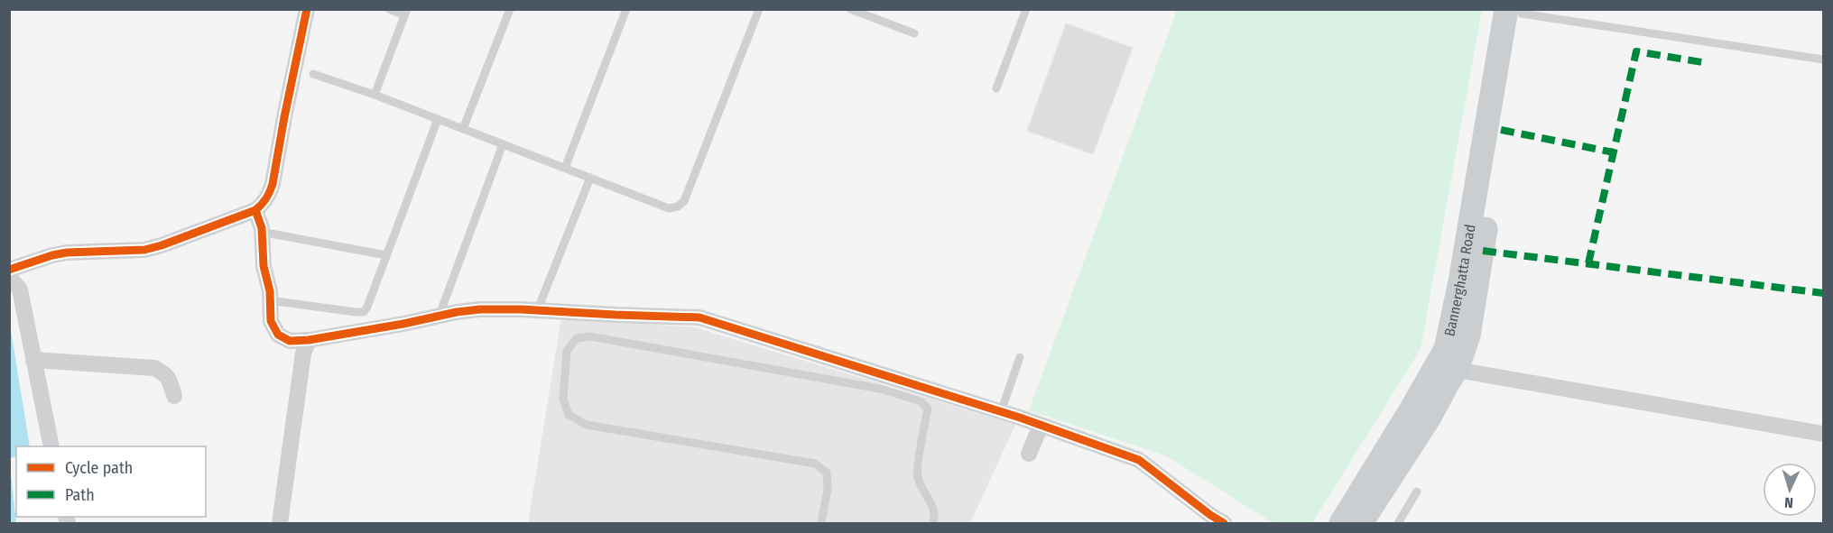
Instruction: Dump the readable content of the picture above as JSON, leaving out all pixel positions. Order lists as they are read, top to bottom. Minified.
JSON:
{"streets":{"main road":["Bannerghatta Road"]},"legend":["Cycle path","Path"],"north":"bottom"}
